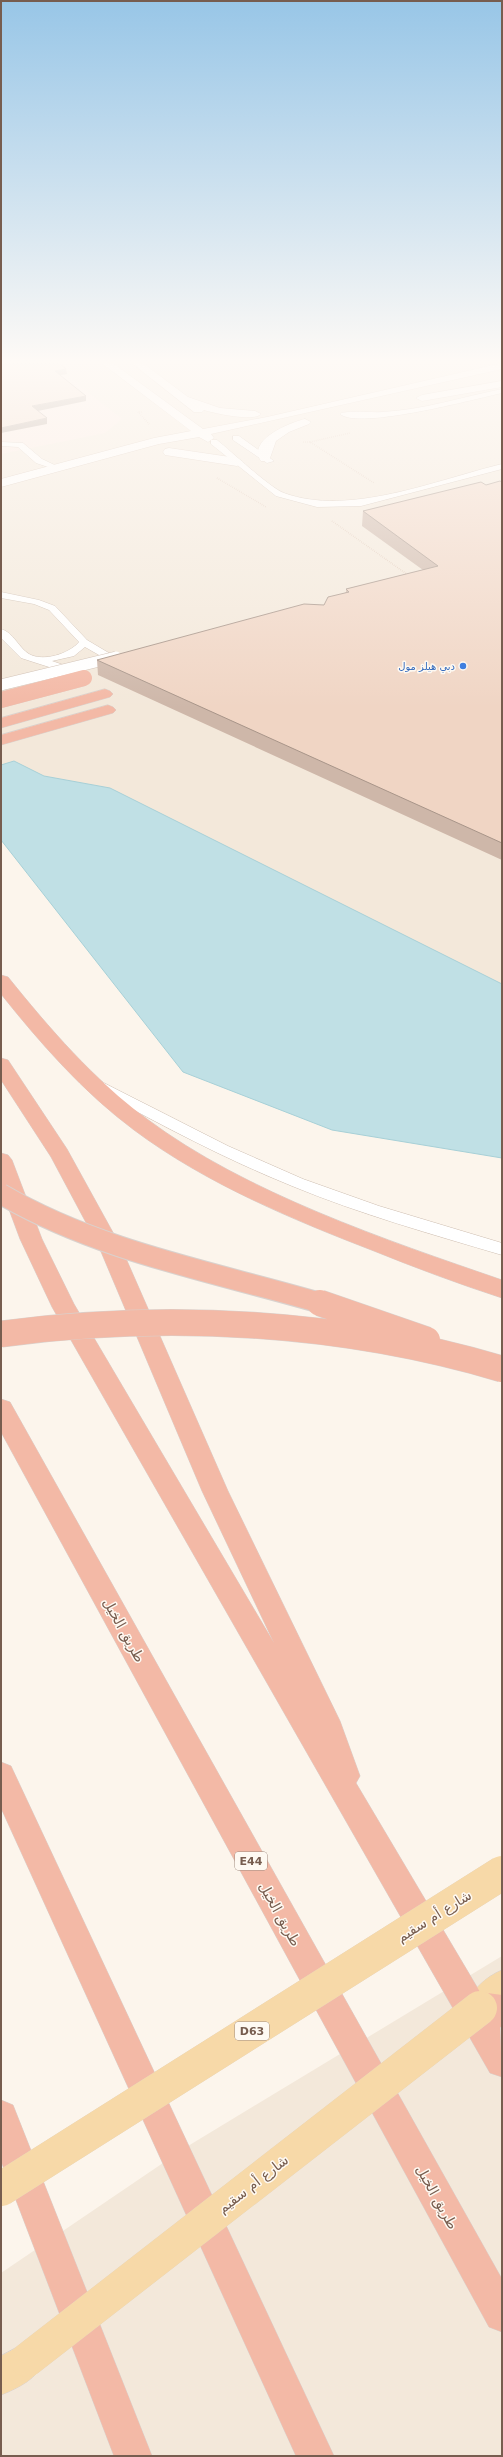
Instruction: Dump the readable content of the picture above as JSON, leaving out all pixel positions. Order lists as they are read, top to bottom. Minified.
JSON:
{"streets":{"highway":["طريق الخيل","E44"],"main road":["شارع أم سقيم","D63"]},"places":["دبي هيلز مول"]}
